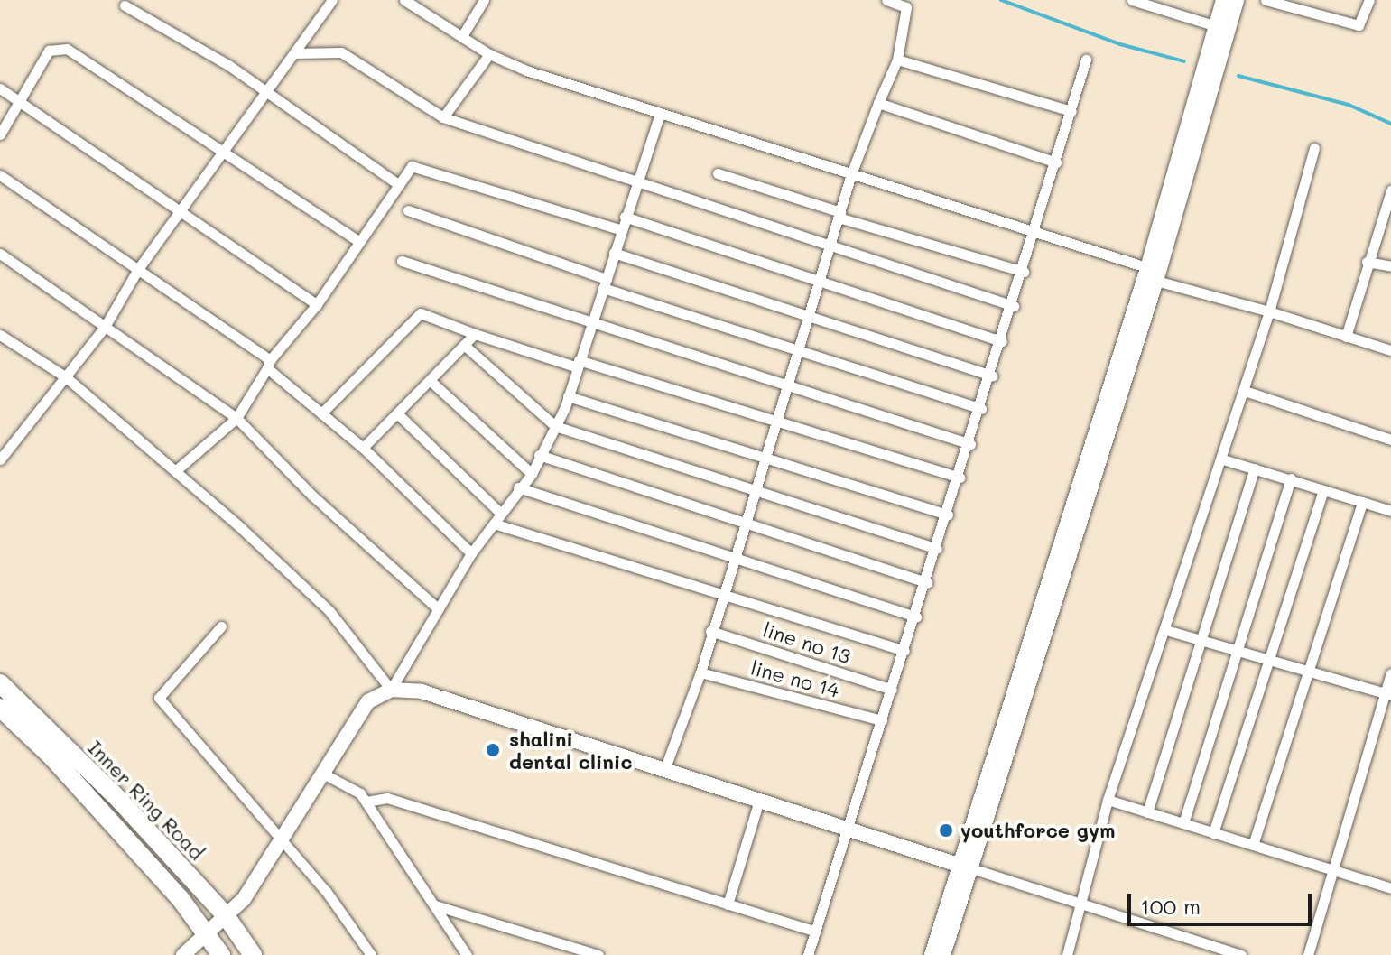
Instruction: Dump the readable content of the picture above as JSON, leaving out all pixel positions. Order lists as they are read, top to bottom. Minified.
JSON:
{"streets":{"highway":["Inner Ring Road"],"street":["line no 13","line no 14"]},"places":["shalini dental clinic","youthforce gym"],"scale_bar":"100 m"}
